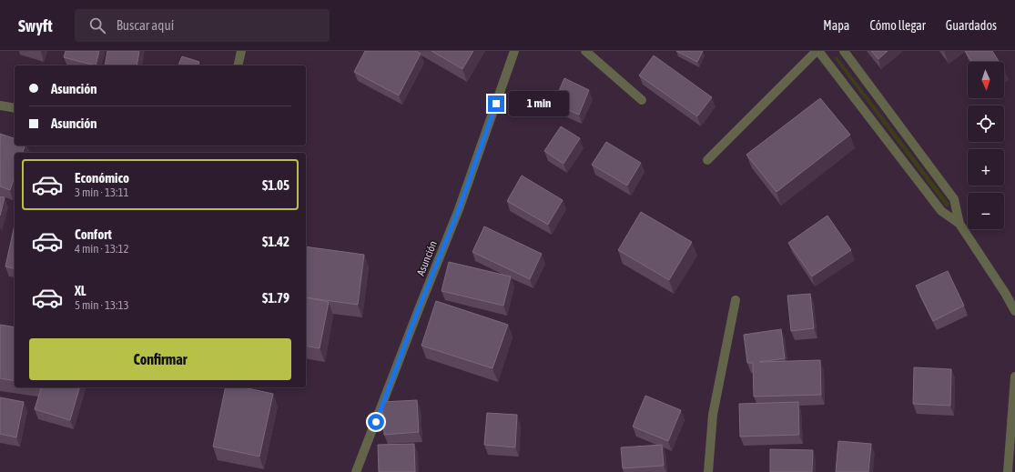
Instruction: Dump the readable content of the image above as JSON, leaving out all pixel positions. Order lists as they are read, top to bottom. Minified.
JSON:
{"streets":{"street":["Asunción"]},"north":"bottom","page":{"header":"Swyft","search":"Buscar aquí","nav":["Mapa","Cómo llegar","Guardados"],"map_buttons":["+","−"],"banner":["Asunción","Asunción"],"bubble":"1 min","list":[{"name":"Económico","note":"3 min · 13:11","value":"$1.05"},{"name":"Confort","note":"4 min · 13:12","value":"$1.42"},{"name":"XL","note":"5 min · 13:13","value":"$1.79"}],"buttons":"Confirmar"}}
